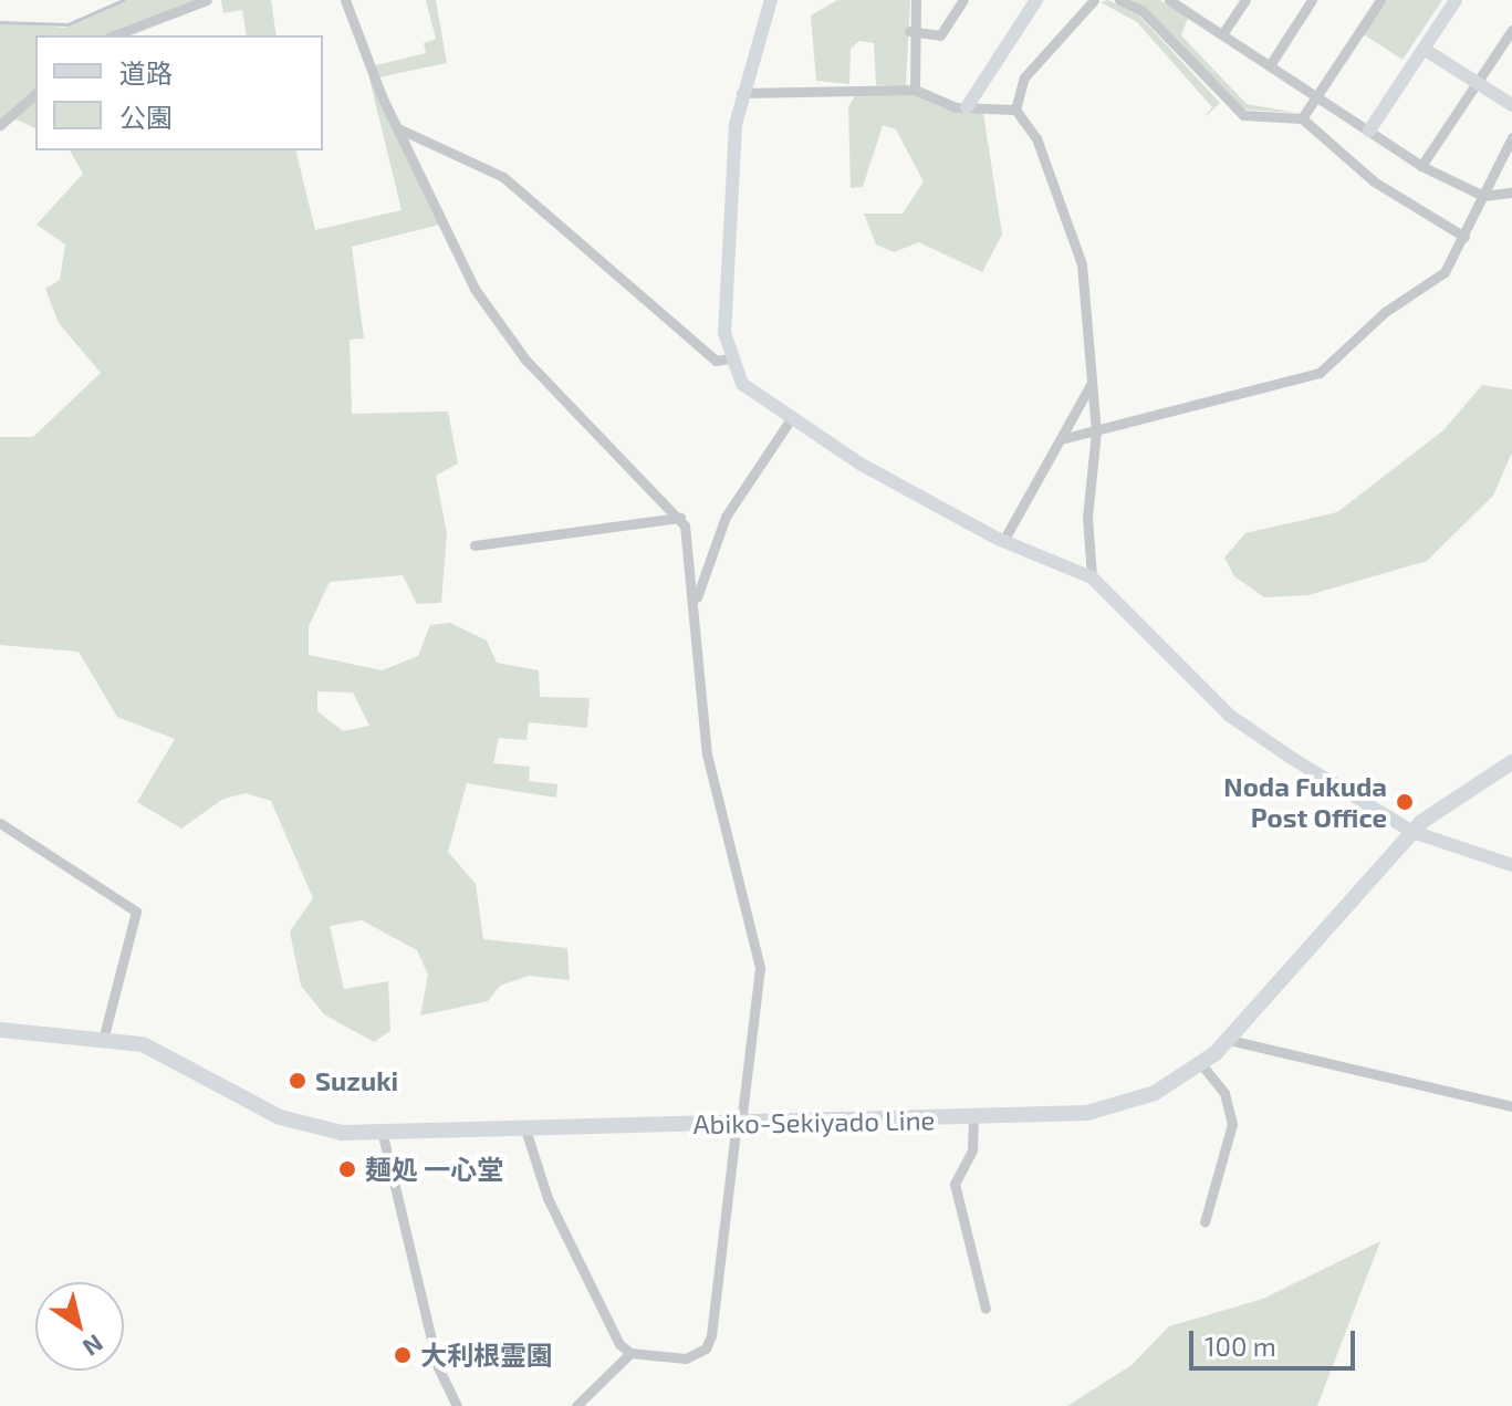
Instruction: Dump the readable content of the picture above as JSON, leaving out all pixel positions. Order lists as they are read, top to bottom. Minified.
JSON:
{"streets":{"main road":["Abiko-Sekiyado Line"]},"places":["Noda Fukuda Post Office","Suzuki","麺処 一心堂","大利根霊園"],"legend":["道路","公園"],"scale_bar":"100 m","north":"bottom right"}
